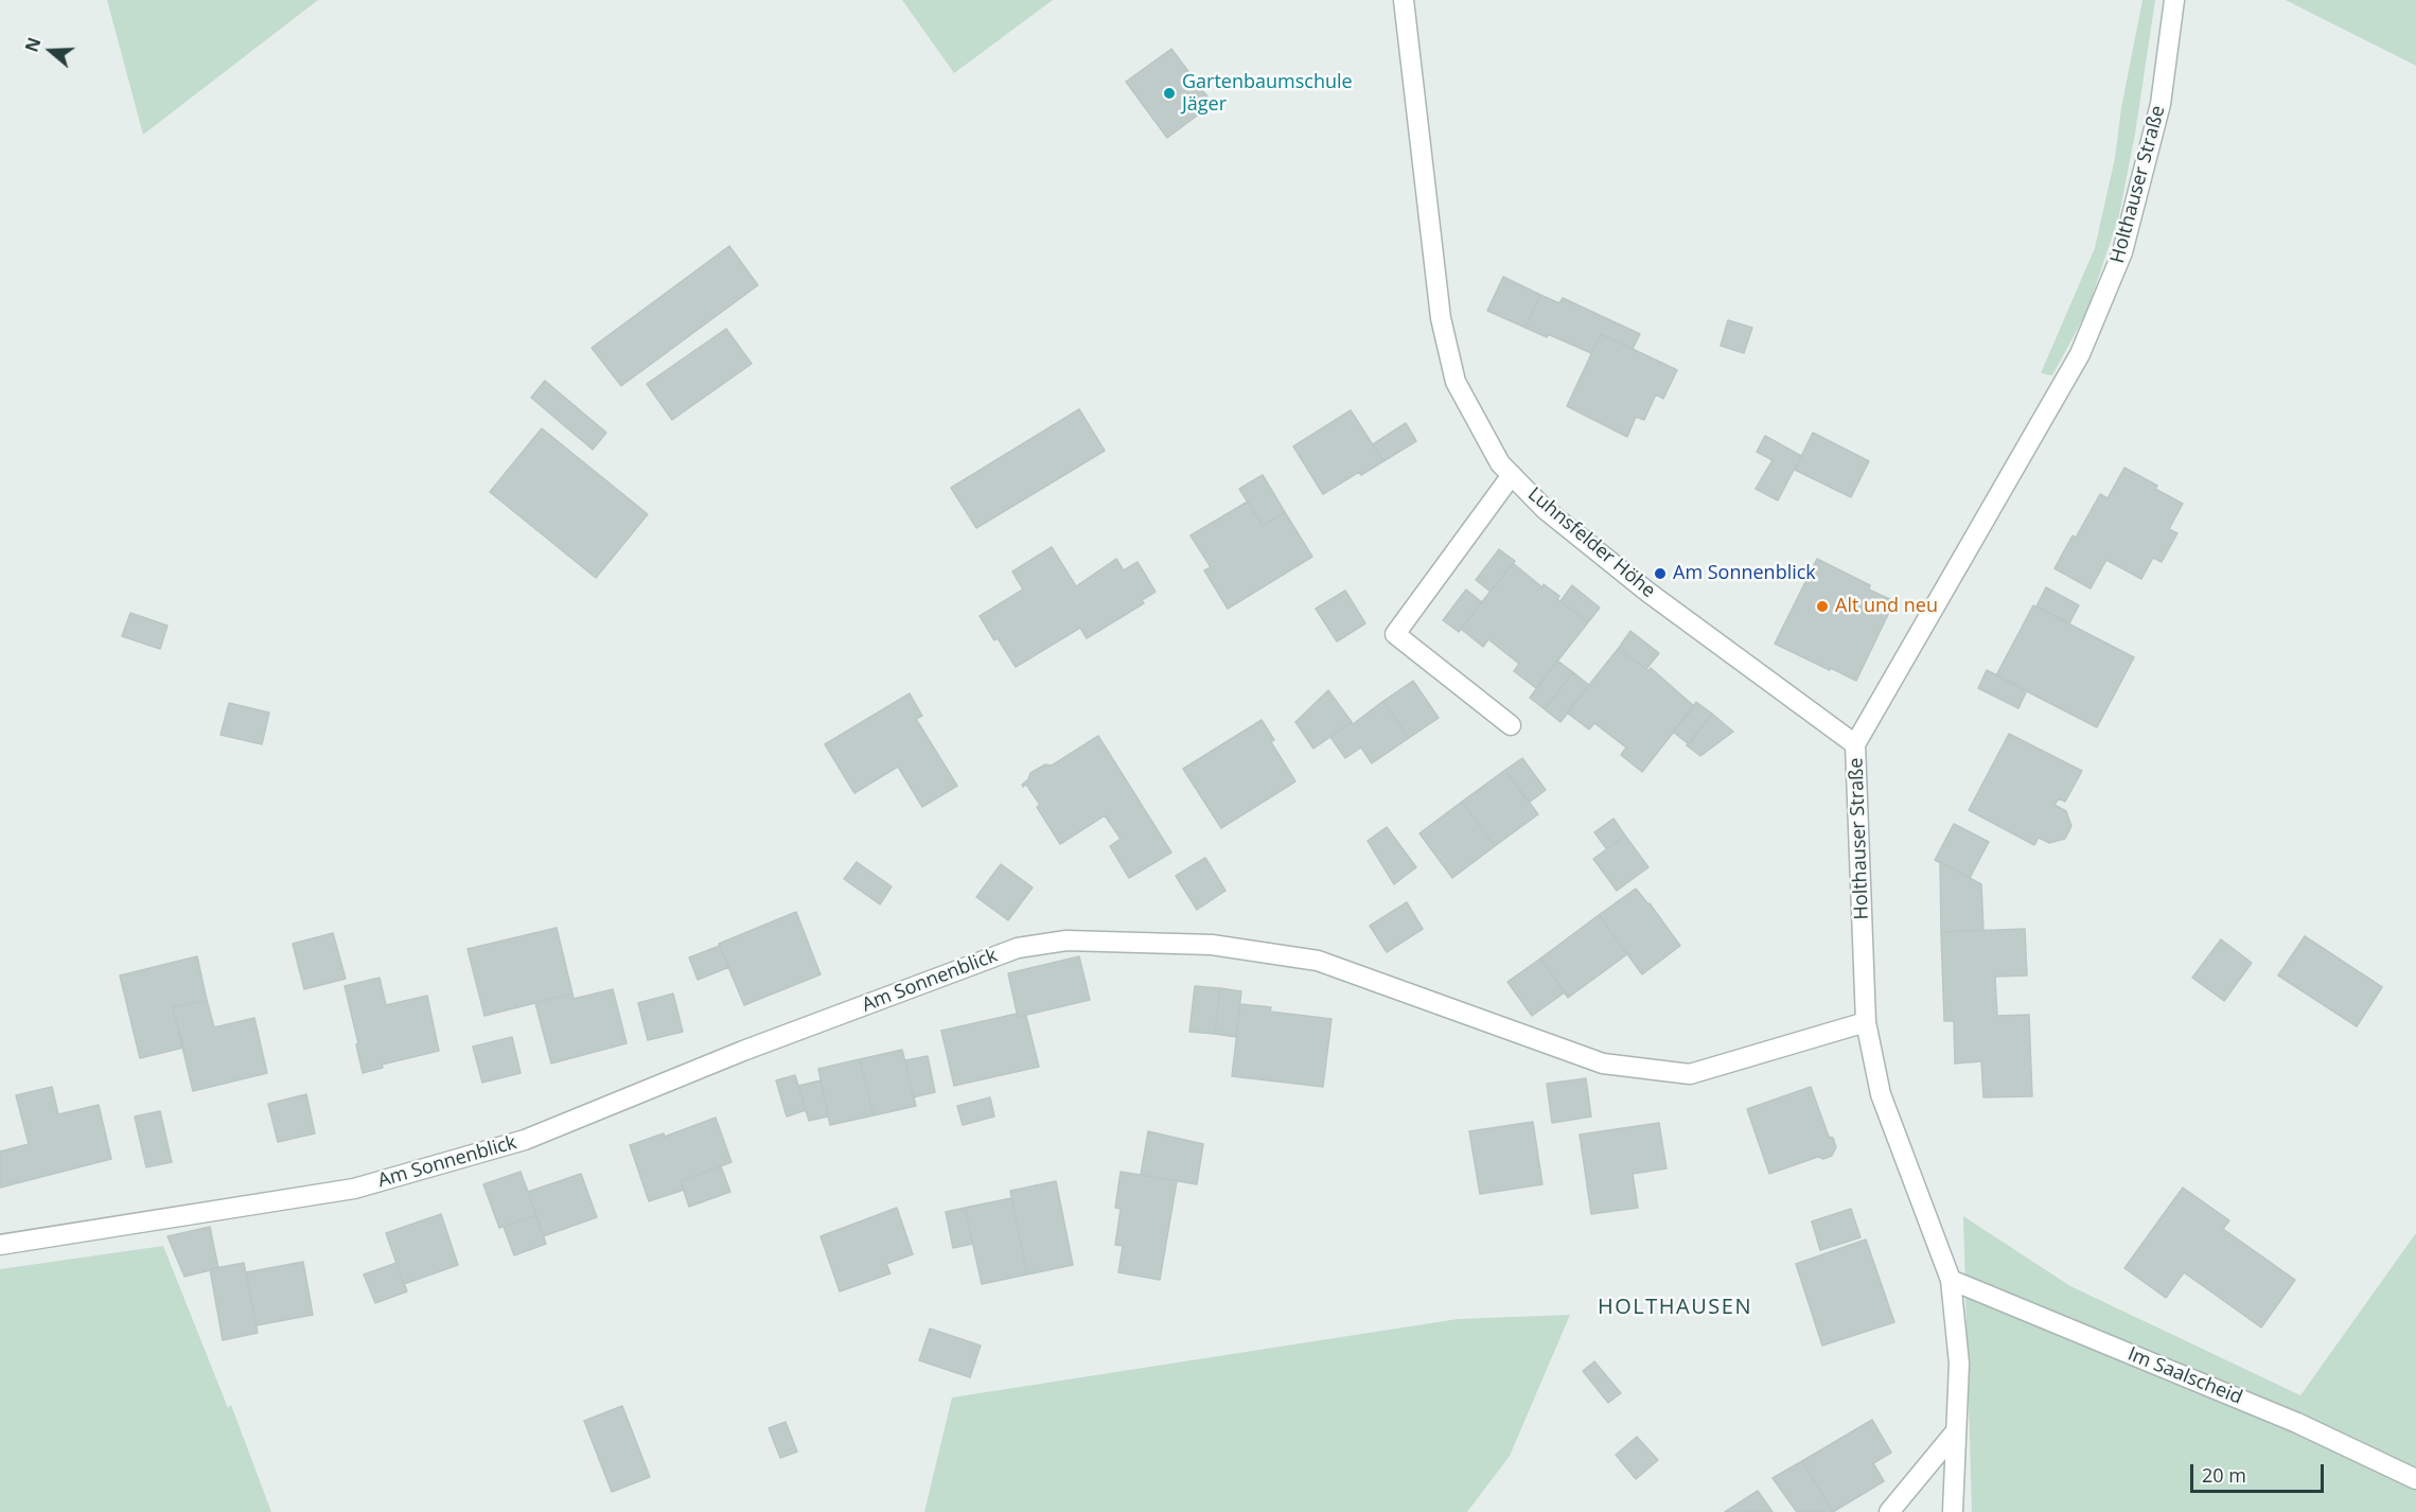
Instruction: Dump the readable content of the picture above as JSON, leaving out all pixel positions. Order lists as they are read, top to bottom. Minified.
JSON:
{"streets":{"street":["Holthauser Straße","Luhnsfelder Höhe","Am Sonnenblick","Im Saalscheid"]},"crossings":[["Holthauser Straße","Luhnsfelder Höhe"],["Holthauser Straße","Am Sonnenblick"],["Holthauser Straße","Im Saalscheid"]],"districts":["HOLTHAUSEN"],"places":["Gartenbaumschule Jäger","Am Sonnenblick","Alt und neu"],"scale_bar":"20 m","north":"left"}
